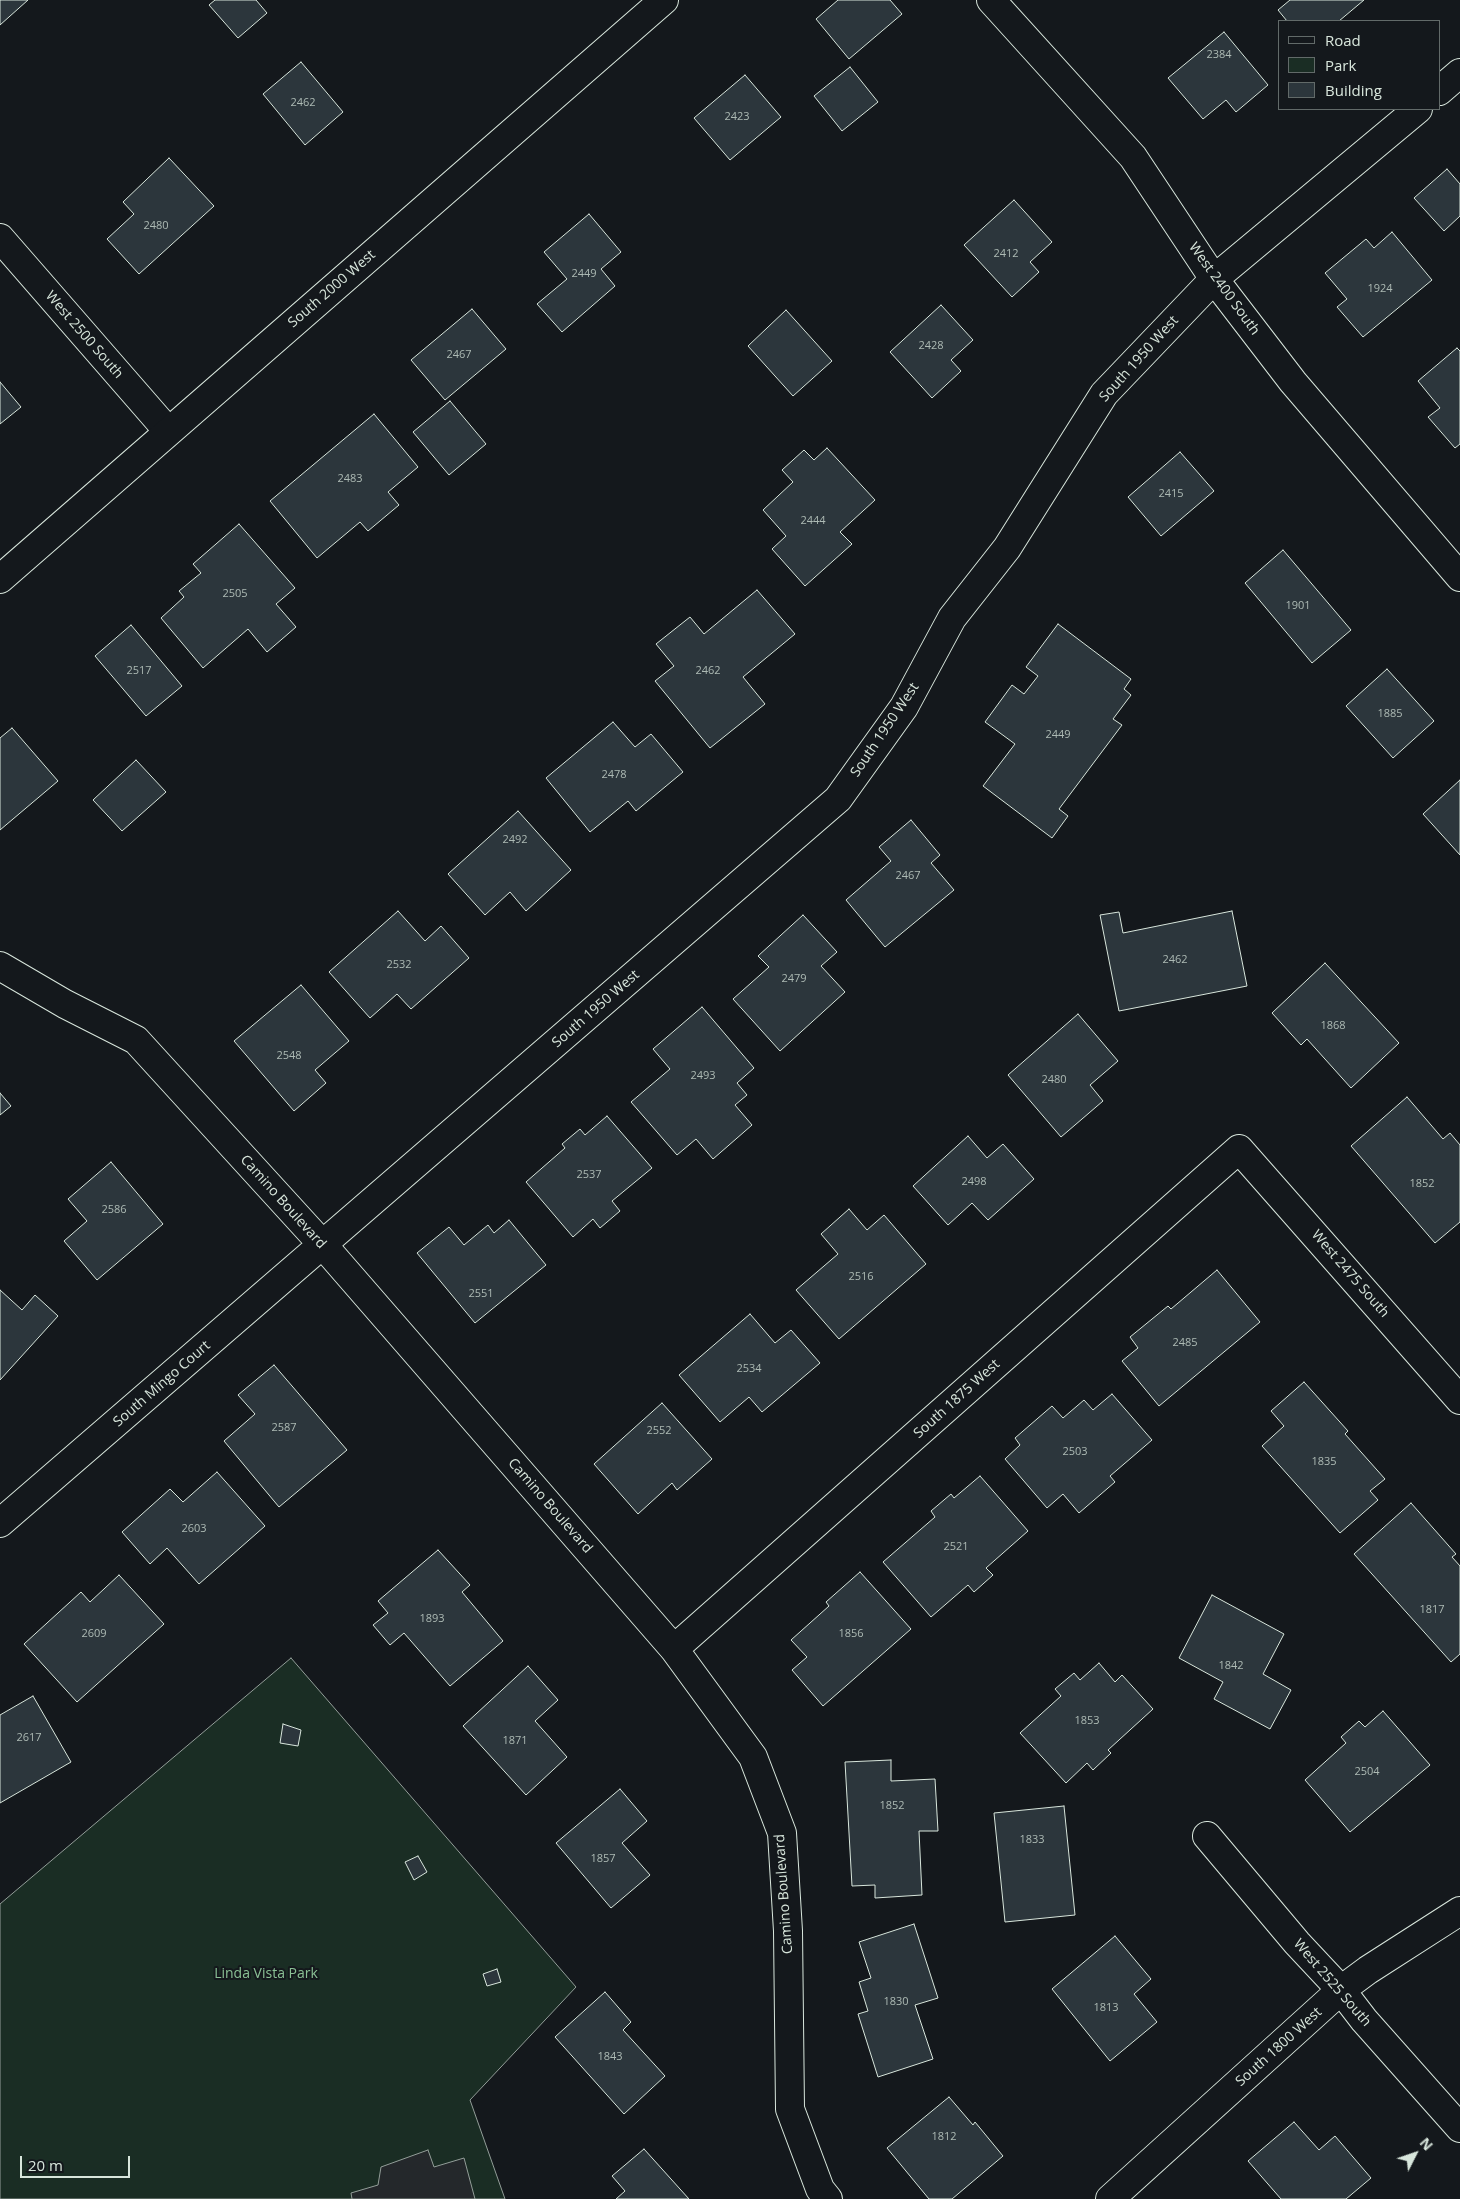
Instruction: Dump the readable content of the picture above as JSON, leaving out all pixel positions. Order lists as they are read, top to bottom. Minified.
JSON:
{"streets":{"street":["South 2000 West","West 2400 South","West 2500 South","South 1950 West","Camino Boulevard","West 2475 South","South Mingo Court","South 1875 West","West 2525 South","South 1800 West"]},"crossings":[["South 2000 West","West 2500 South"],["West 2400 South","South 1950 West"],["South 1950 West","Camino Boulevard"],["South 1950 West","South Mingo Court"],["Camino Boulevard","South Mingo Court"],["Camino Boulevard","South 1875 West"],["West 2475 South","South 1875 West"],["West 2525 South","South 1800 West"]],"parks":["Linda Vista Park"],"house_numbers":["2384","2462","2423","2480","2412","2449","1924","2428","2467","2483","2415","2444","2505","1901","2517","2462","1885","2449","2478","2492","2467","2462","2532","2479","1868","2548","2493","2480","2537","2498","1852","2586","2516","2551","2485","2534","2587","2552","2503","1835","2603","2521","1817","1893","2609","1856","1842","1853","2617","1871","2504","1852","1833","1857","1830","1813","1843","1812"],"legend":["Road","Park","Building"],"scale_bar":"20 m","north":"top right"}
